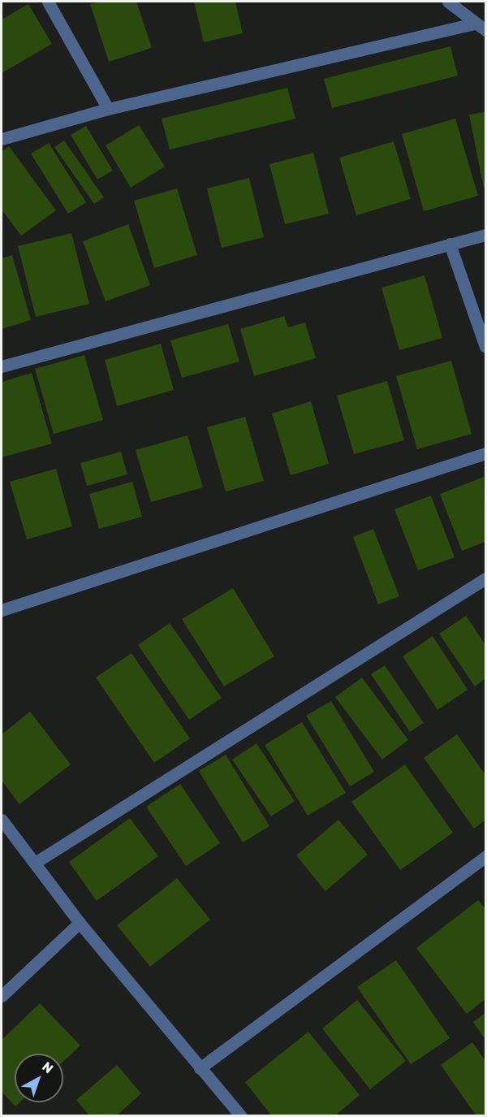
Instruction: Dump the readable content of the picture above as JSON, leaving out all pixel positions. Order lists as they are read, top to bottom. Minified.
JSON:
{"north":"top right"}
